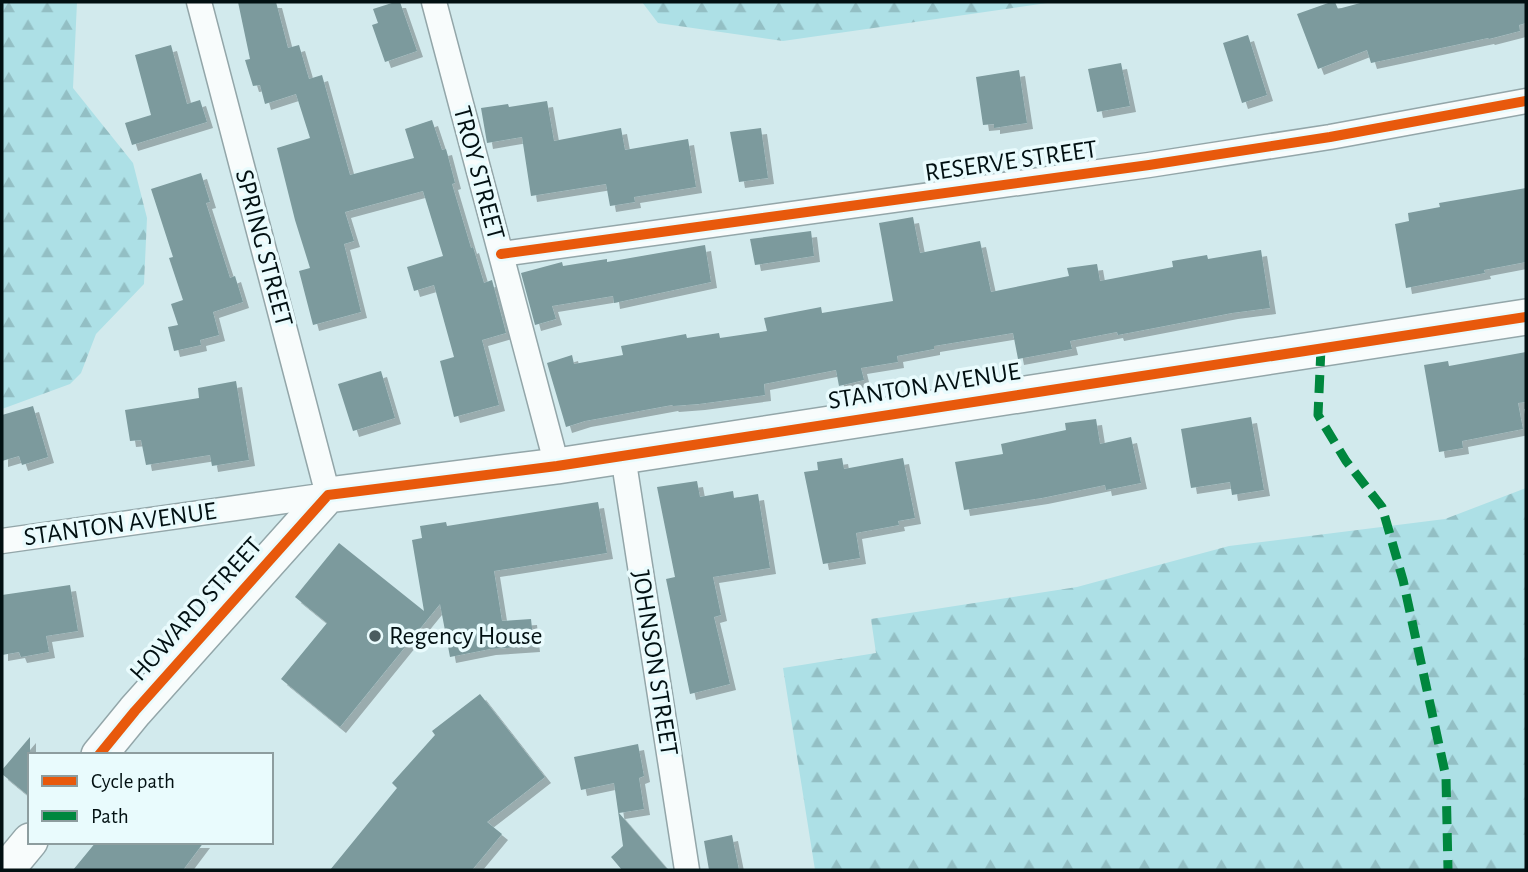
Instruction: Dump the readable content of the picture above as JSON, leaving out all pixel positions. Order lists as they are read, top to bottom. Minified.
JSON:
{"streets":{"street":["RESERVE STREET","TROY STREET","SPRING STREET","STANTON AVENUE","HOWARD STREET","JOHNSON STREET"]},"crossings":[["RESERVE STREET","TROY STREET"],["TROY STREET","STANTON AVENUE"],["SPRING STREET","STANTON AVENUE"],["SPRING STREET","HOWARD STREET"],["STANTON AVENUE","HOWARD STREET"],["STANTON AVENUE","JOHNSON STREET"]],"places":["Regency House"],"legend":["Cycle path","Path"]}
